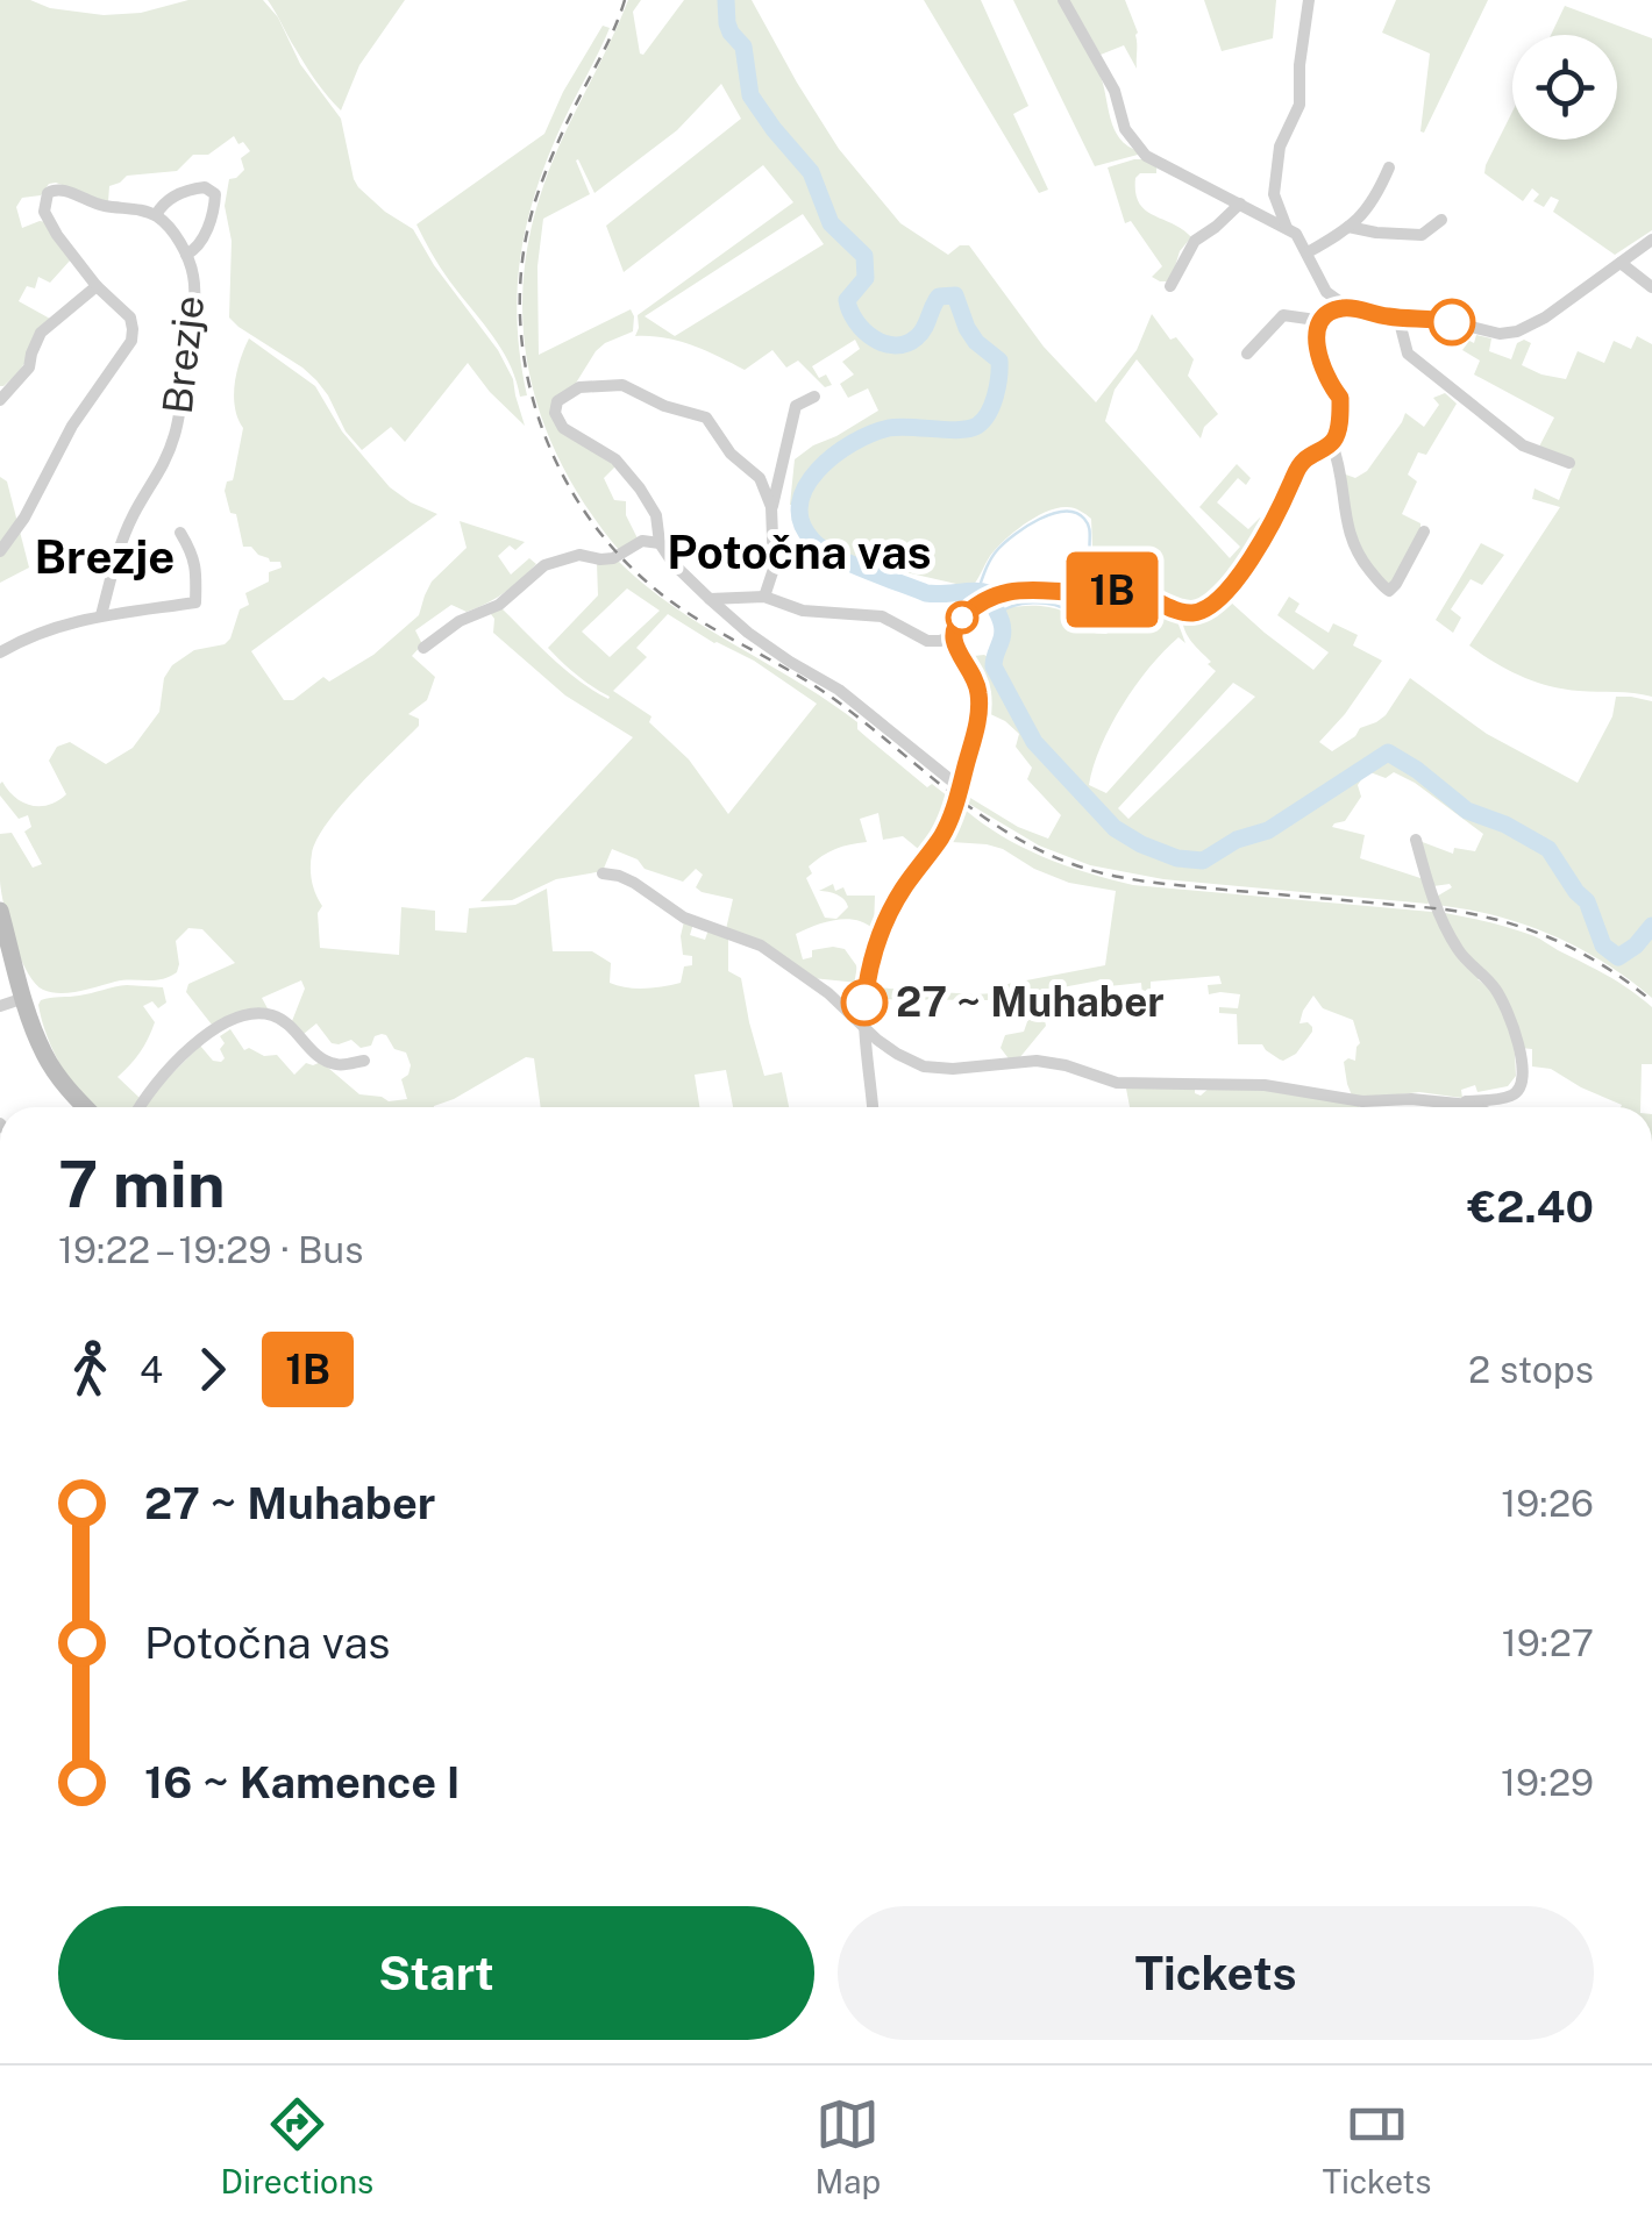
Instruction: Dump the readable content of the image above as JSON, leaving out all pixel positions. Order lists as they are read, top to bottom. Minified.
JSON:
{"streets":{"street":["Brezje"]},"districts":["Potočna vas","Brezje"],"places":["27 ~ Muhaber"],"lines":["bus line 1B"],"page":{"on_map":"1B","heading":["7 min","19:22 – 19:29 · Bus","€2.40"],"legs":["4","1B","2 stops"],"list":[{"name":"27 ~ Muhaber","value":"19:26"},{"name":"Potočna vas","value":"19:27"},{"name":"16 ~ Kamence I","value":"19:29"}],"buttons":["Start","Tickets"],"tabs":["Directions","Map","Tickets"]}}
